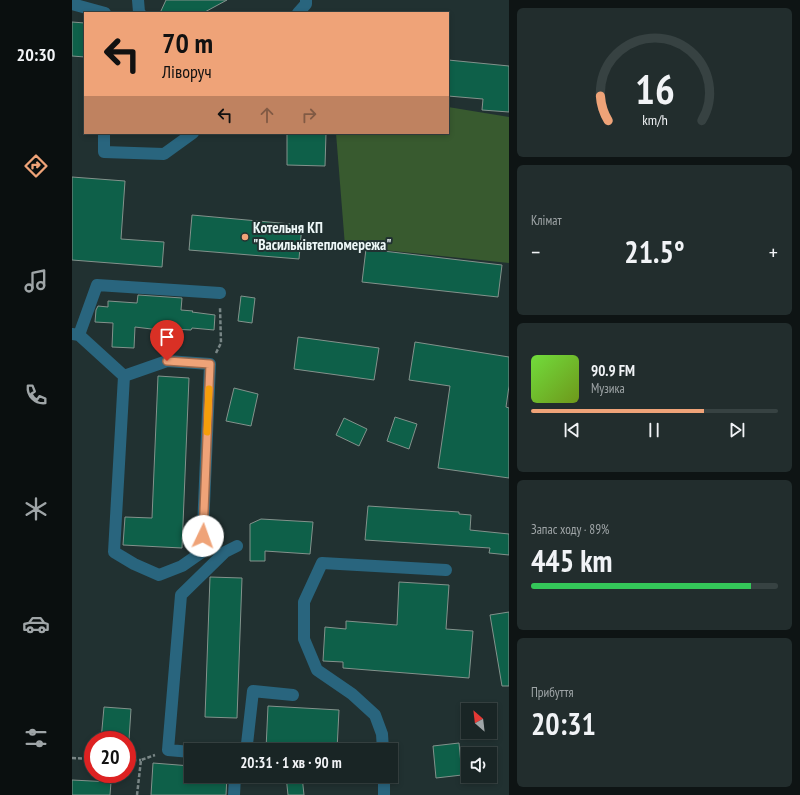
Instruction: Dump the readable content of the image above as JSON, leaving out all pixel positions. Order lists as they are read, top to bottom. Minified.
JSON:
{"places":["Котельня КП \"Васильківтепломережа\""],"north":"top left","page":{"tabs":"20:30","turn":["70 m","Ліворуч"],"tile":["Клімат",["Запас ходу · 89%","445 km"],["Прибуття","20:31"]],"heat":["−","21.5°","+"],"song":["90.9 FM","Музика"],"limit":"20","trip":"20:31 · 1 хв · 90 m","gauge":["16","km/h"]}}
